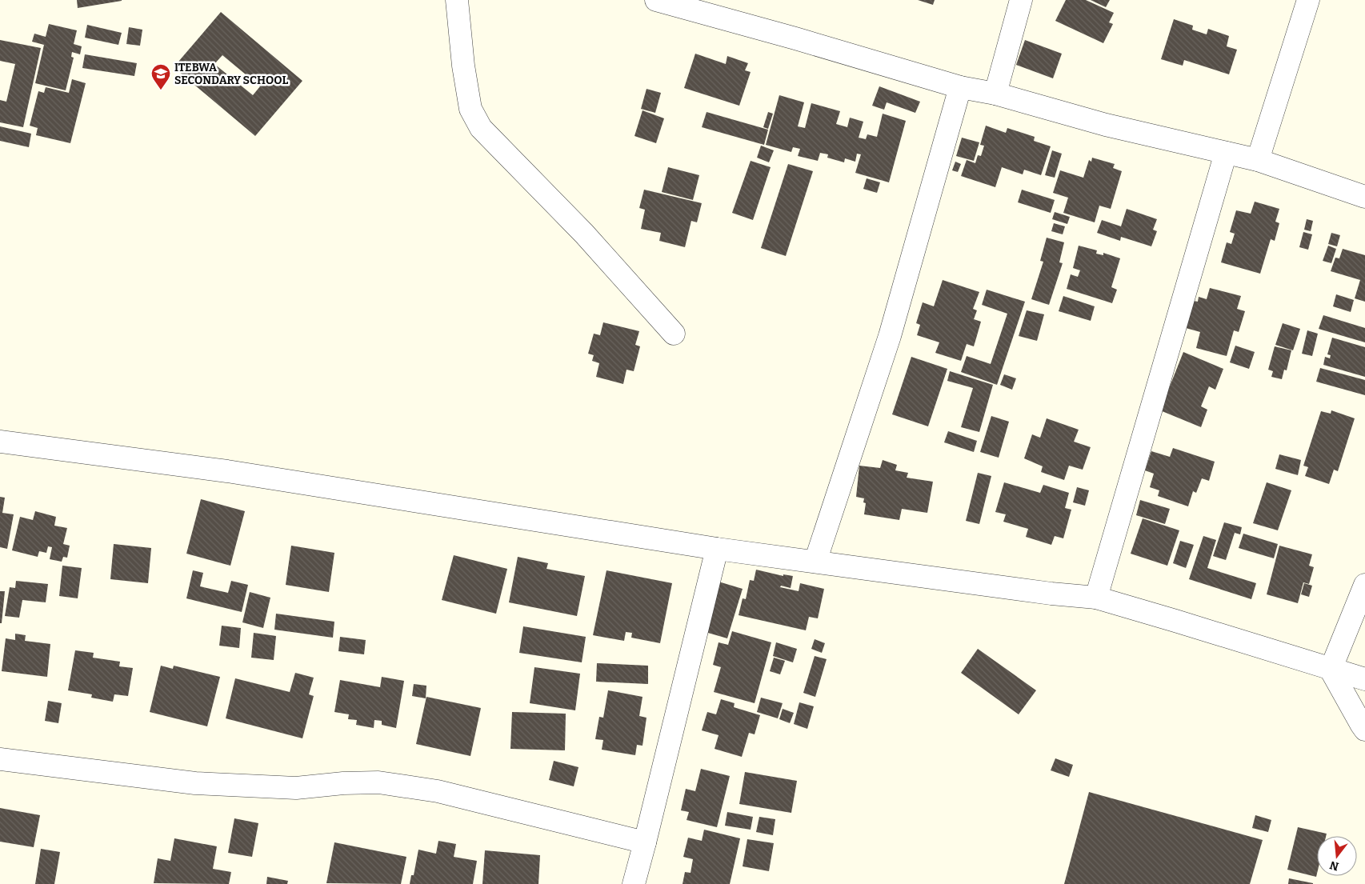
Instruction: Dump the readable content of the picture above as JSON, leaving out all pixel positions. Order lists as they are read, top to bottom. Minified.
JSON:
{"places":{"school or university":["ITEBWA SECONDARY SCHOOL"]},"north":"bottom"}
